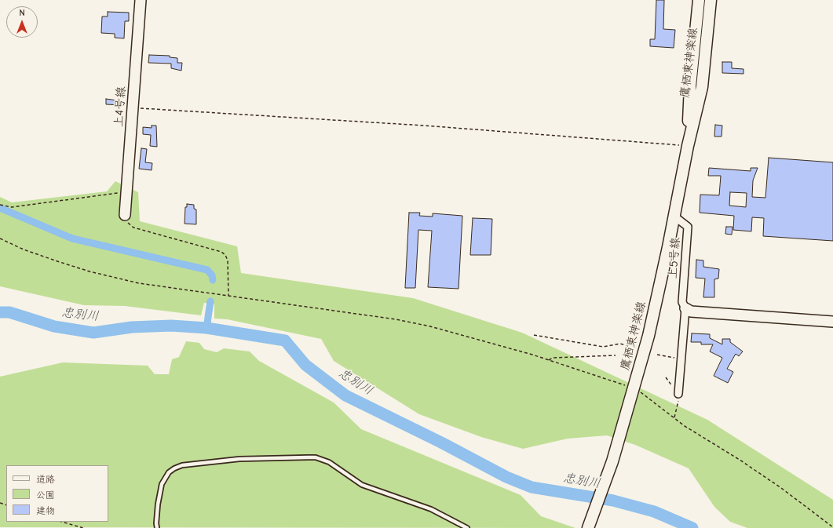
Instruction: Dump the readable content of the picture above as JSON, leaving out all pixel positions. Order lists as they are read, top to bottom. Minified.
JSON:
{"streets":{"main road":["鷹栖東神楽線"],"street":["上4号線","上5号線"]},"crossings":[["鷹栖東神楽線","上5号線"]],"water":["忠別川"],"legend":["道路","公園","建物"],"north":"top"}
